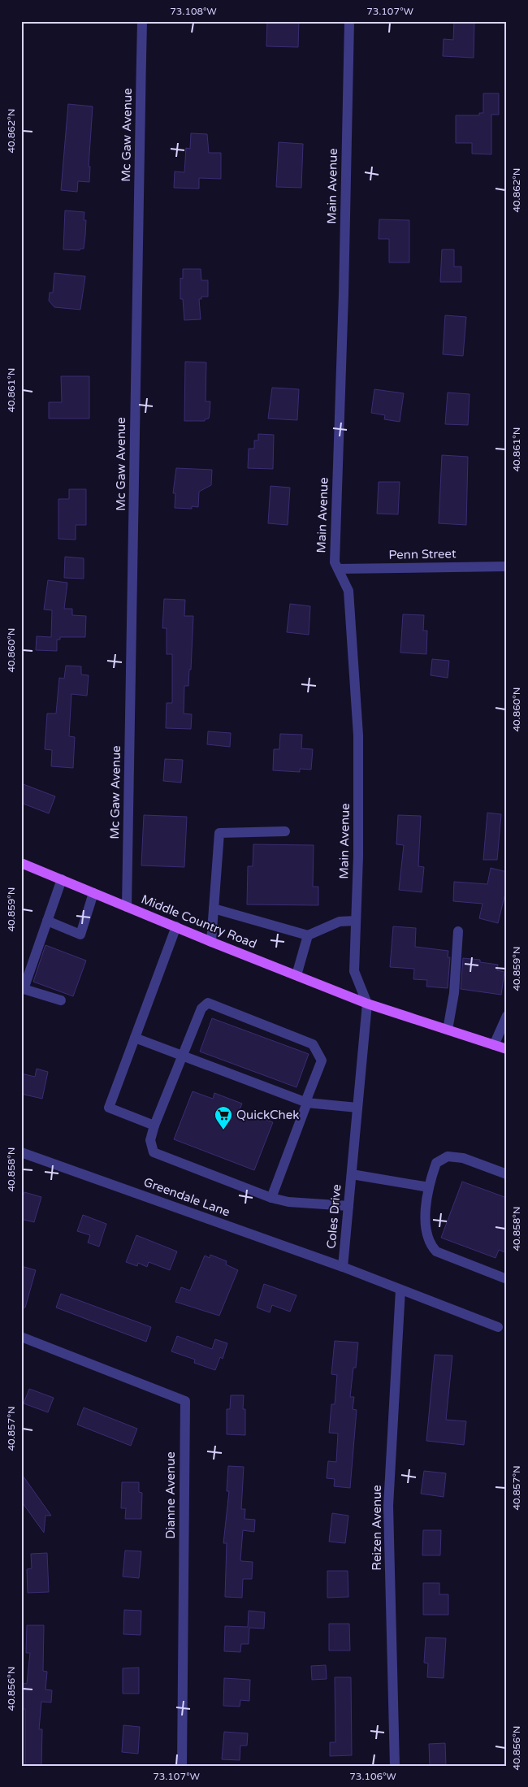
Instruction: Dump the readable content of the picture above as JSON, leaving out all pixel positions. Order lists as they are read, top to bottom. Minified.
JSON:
{"streets":{"main road":["Middle Country Road"],"street":["Mc Gaw Avenue","Main Avenue","Penn Street","Greendale Lane","Coles Drive","Dianne Avenue","Reizen Avenue"]},"crossings":[["Mc Gaw Avenue","Middle Country Road"],["Main Avenue","Penn Street"],["Main Avenue","Middle Country Road"],["Main Avenue","Coles Drive"],["Middle Country Road","Coles Drive"],["Greendale Lane","Coles Drive"],["Coles Drive","Reizen Avenue"]],"places":{"supermarket":["QuickChek"]},"coordinates":["73.108°W","73.107°W","40.862°N","40.861°N","40.860°N","40.859°N","40.858°N","40.857°N","40.856°N","73.106°W"]}
